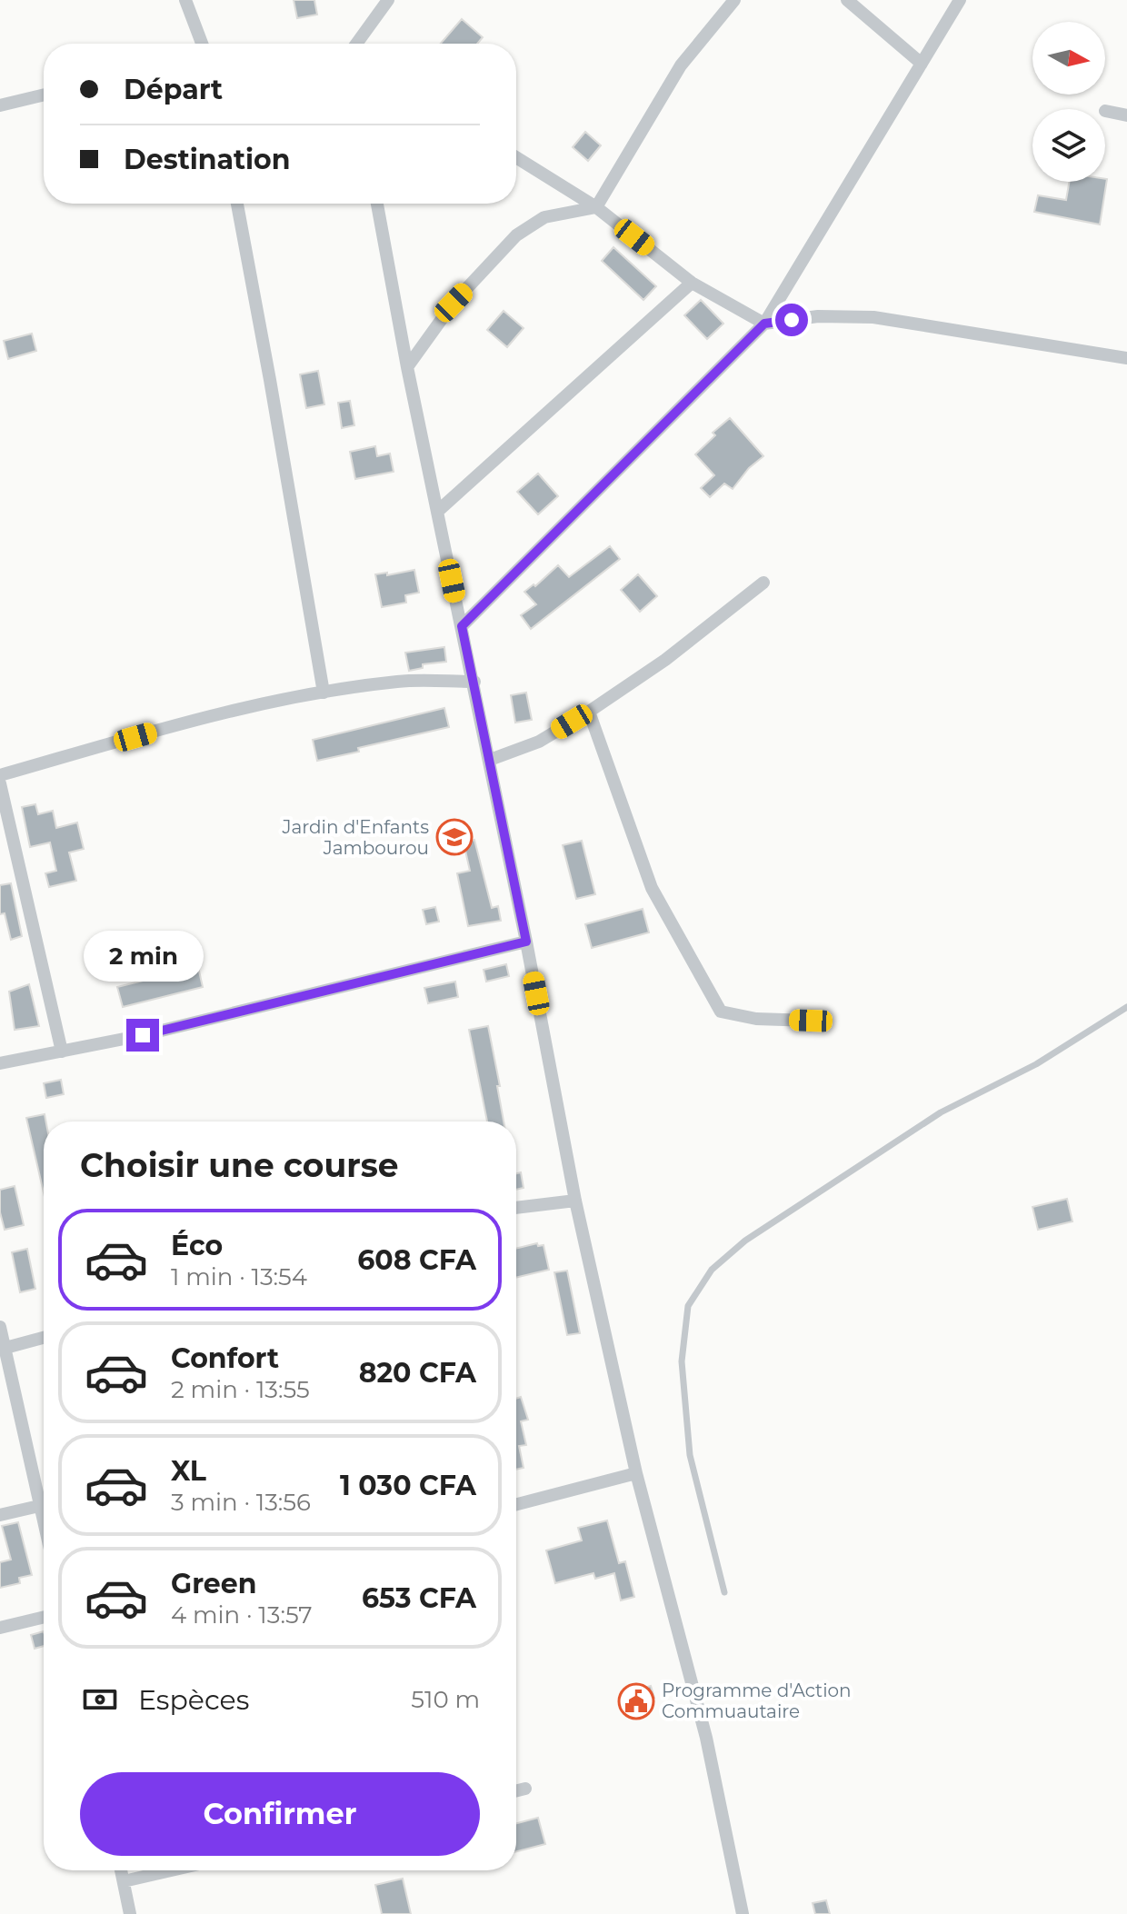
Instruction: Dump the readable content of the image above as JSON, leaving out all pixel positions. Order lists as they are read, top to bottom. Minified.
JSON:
{"places":{"school or university":["Jardin d'Enfants Jambourou"],"public building":["Programme d'Action Commuautaire"]},"north":"right","page":{"banner":["Départ","Destination"],"bubble":"2 min","heading":"Choisir une course","list":[{"name":"Éco","note":"1 min · 13:54","value":"608 CFA"},{"name":"Confort","note":"2 min · 13:55","value":"820 CFA"},{"name":"XL","note":"3 min · 13:56","value":"1 030 CFA"},{"name":"Green","note":"4 min · 13:57","value":"653 CFA"}],"pay":["Espèces","510 m"],"buttons":"Confirmer"}}
